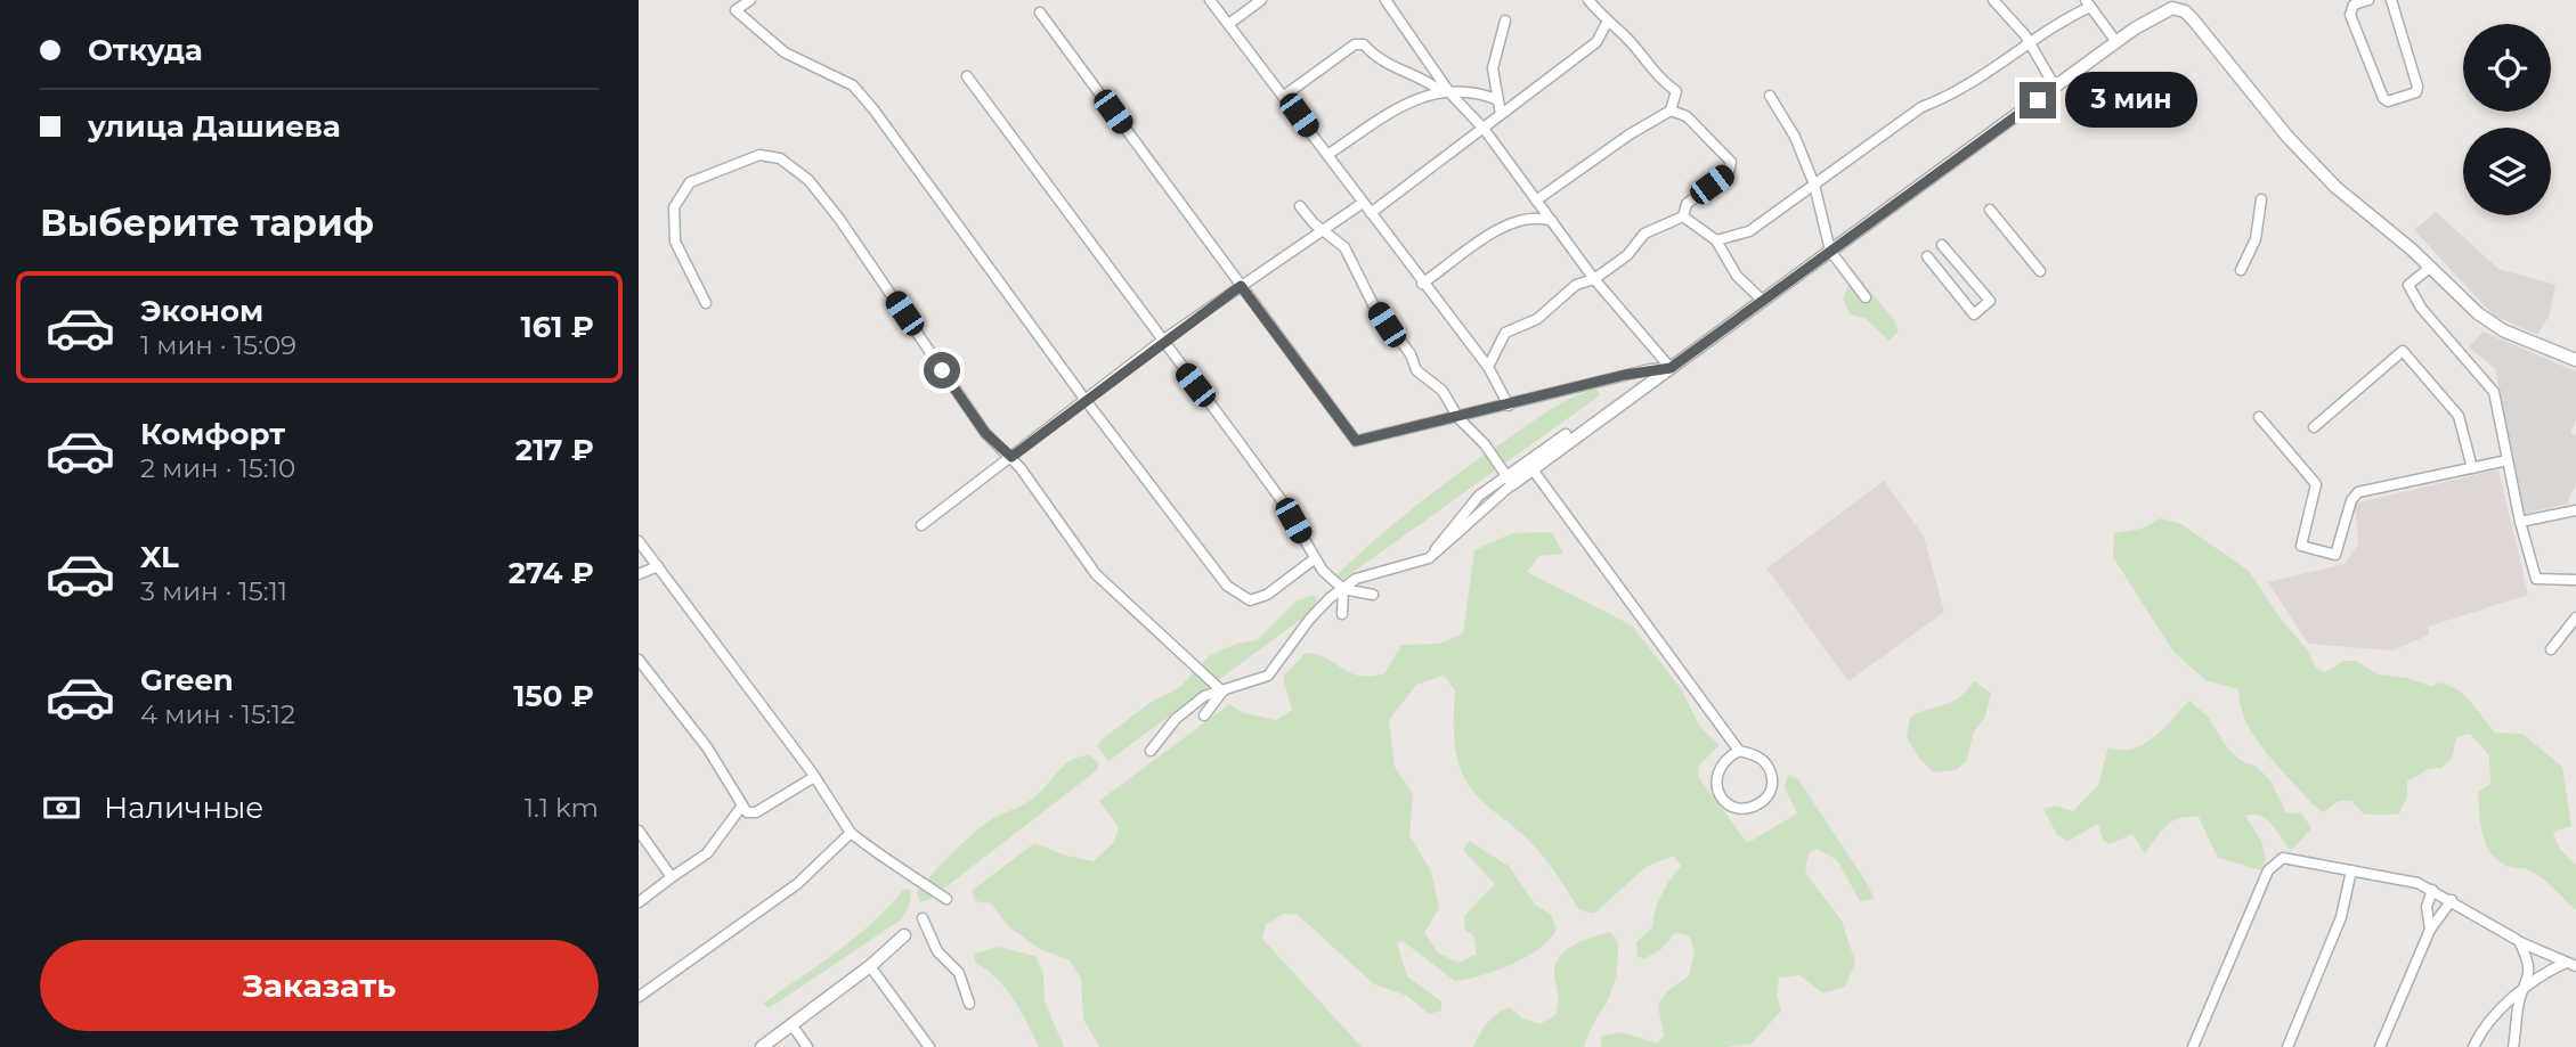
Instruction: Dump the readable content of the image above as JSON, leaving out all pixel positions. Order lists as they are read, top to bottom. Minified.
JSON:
{"page":{"banner":["Откуда","улица Дашиева"],"bubble":"3 мин","heading":"Выберите тариф","list":[{"name":"Эконом","note":"1 мин · 15:09","value":"161 ₽"},{"name":"Комфорт","note":"2 мин · 15:10","value":"217 ₽"},{"name":"XL","note":"3 мин · 15:11","value":"274 ₽"},{"name":"Green","note":"4 мин · 15:12","value":"150 ₽"}],"pay":["Наличные","1.1 km"],"buttons":"Заказать"}}
